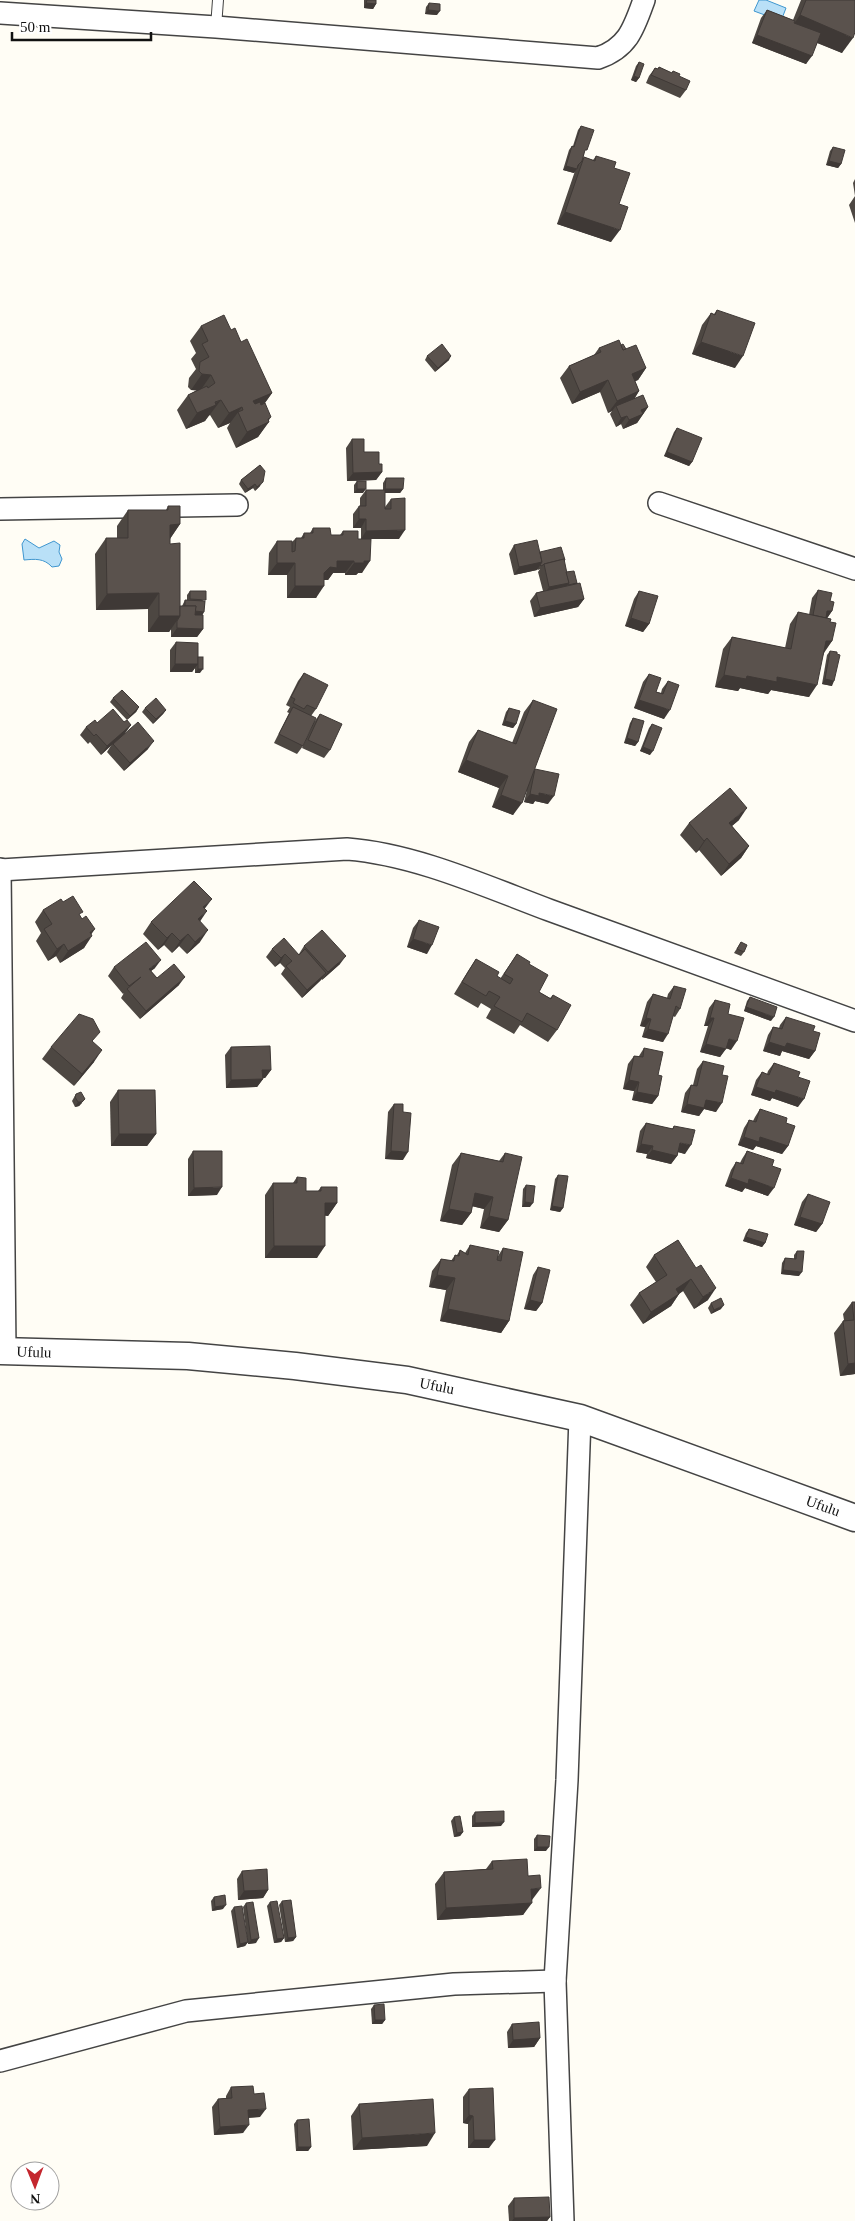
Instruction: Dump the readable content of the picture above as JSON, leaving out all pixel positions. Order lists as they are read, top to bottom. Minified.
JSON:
{"streets":{"street":["Ufulu"]},"scale_bar":"50 m","north":"bottom"}
